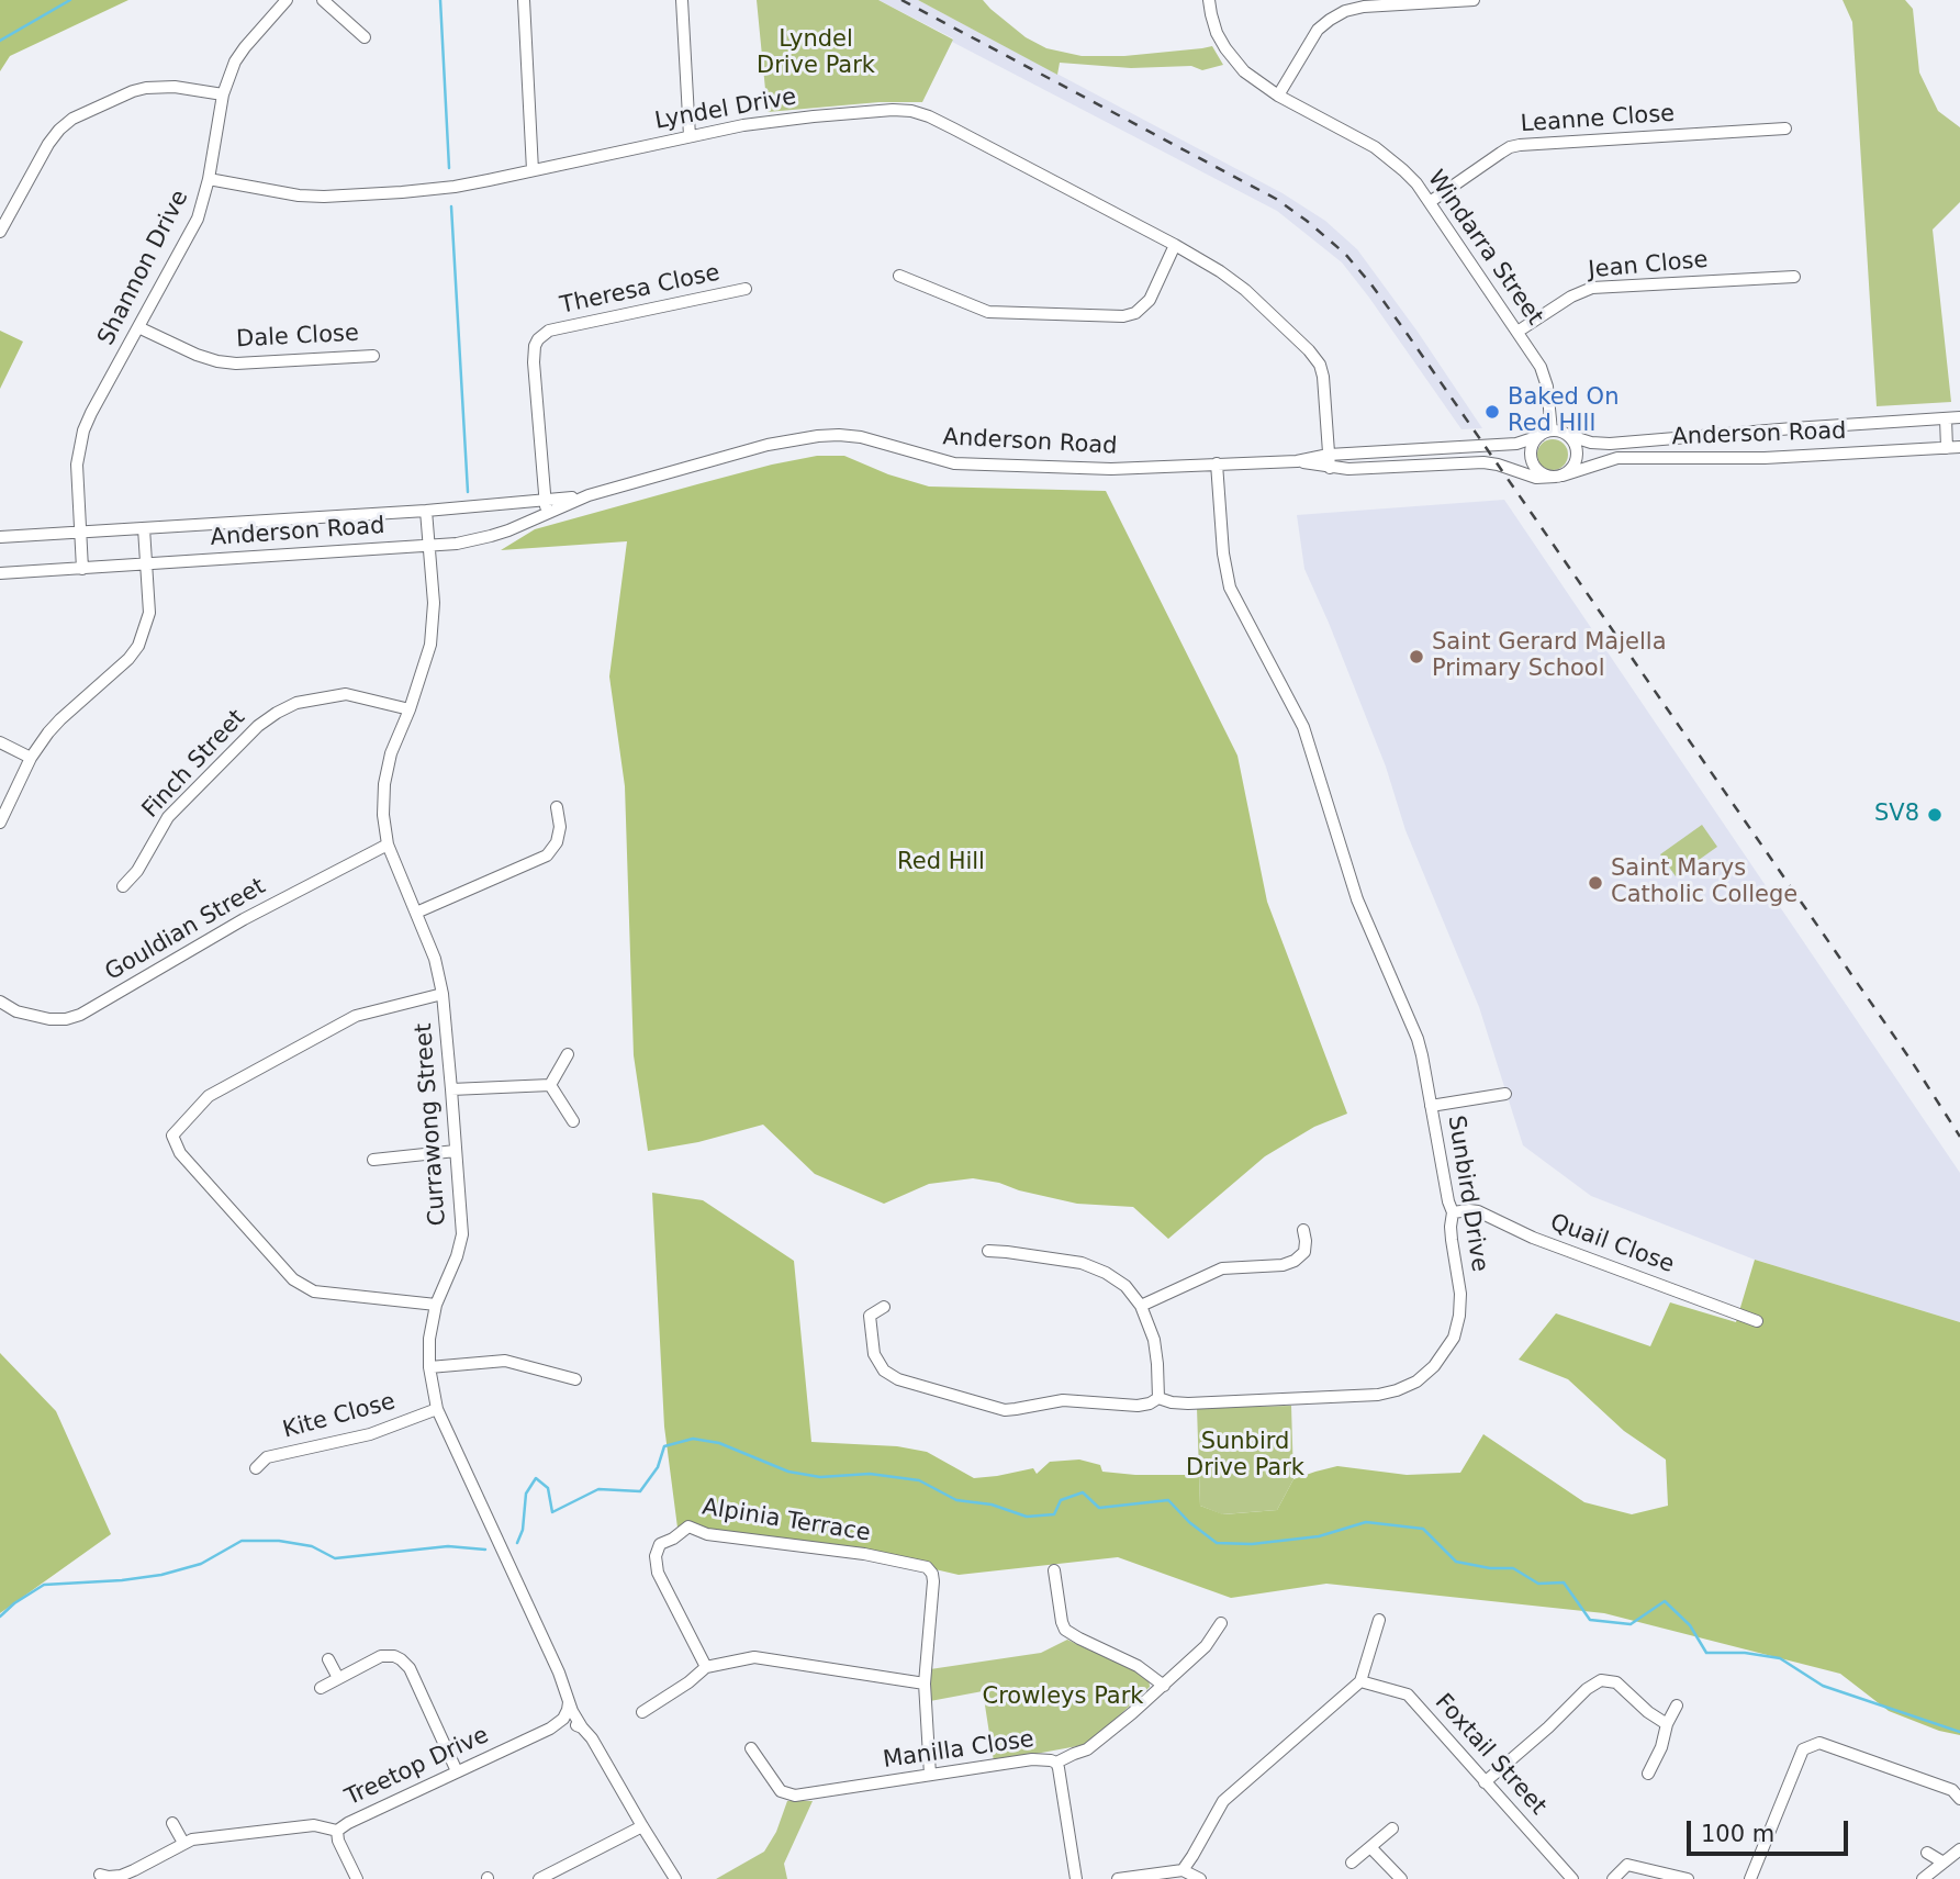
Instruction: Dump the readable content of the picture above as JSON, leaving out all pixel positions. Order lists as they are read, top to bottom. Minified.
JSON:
{"streets":{"street":["Lyndel Drive","Leanne Close","Windarra Street","Jean Close","Shannon Drive","Theresa Close","Dale Close","Anderson Road","Finch Street","Gouldian Street","Currawong Street","Sunbird Drive","Quail Close","Kite Close","Alpinia Terrace","Manilla Close","Foxtail Street","Treetop Drive"]},"crossings":[["Lyndel Drive","Shannon Drive"],["Lyndel Drive","Anderson Road"],["Leanne Close","Windarra Street"],["Windarra Street","Jean Close"],["Windarra Street","Anderson Road"],["Shannon Drive","Dale Close"],["Shannon Drive","Anderson Road"],["Theresa Close","Anderson Road"],["Anderson Road","Currawong Street"],["Anderson Road","Sunbird Drive"],["Finch Street","Currawong Street"],["Gouldian Street","Currawong Street"],["Currawong Street","Kite Close"],["Sunbird Drive","Quail Close"],["Alpinia Terrace","Manilla Close"]],"parks":["Lyndel Drive Park","Red Hill","Sunbird Drive Park","Crowleys Park"],"places":["Baked On Red HIll","Saint Gerard Majella Primary School","SV8","Saint Marys Catholic College"],"scale_bar":"100 m"}
